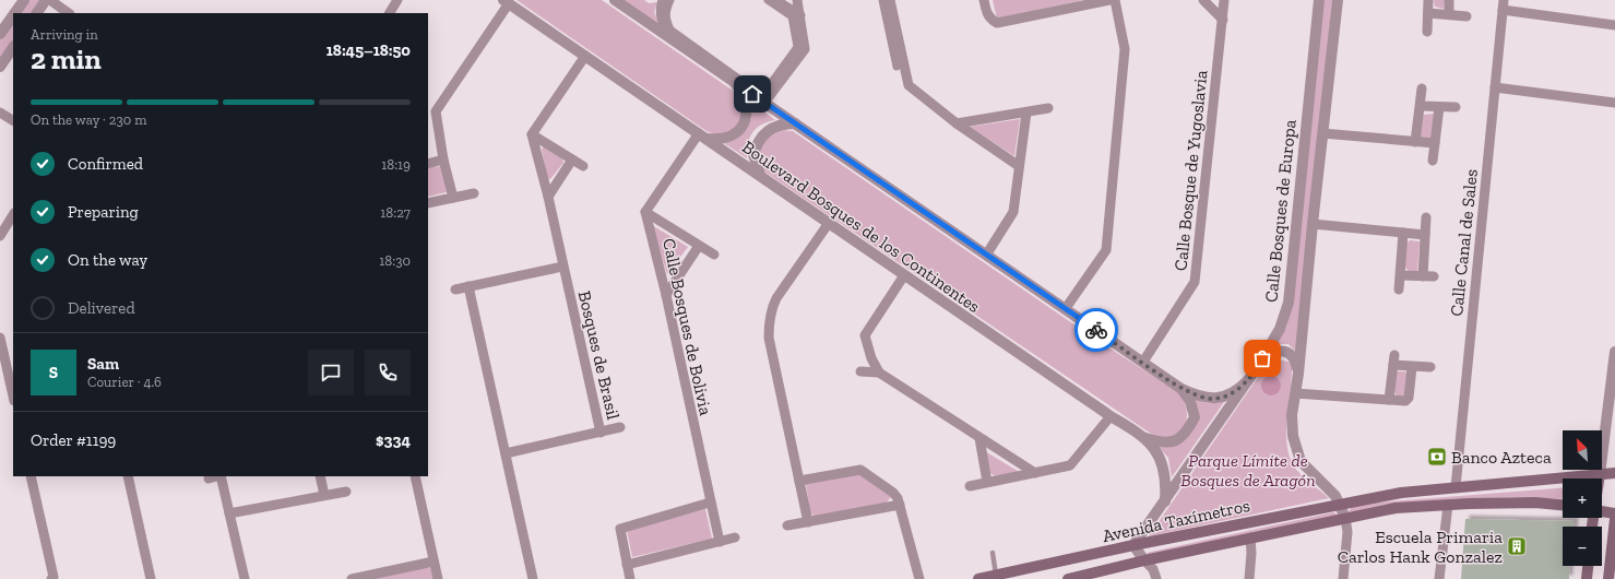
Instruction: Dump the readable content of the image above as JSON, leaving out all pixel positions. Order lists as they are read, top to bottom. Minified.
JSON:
{"streets":{"main road":["Avenida Taxímetros"],"street":["Calle Bosque de Yugoslavia","Calle Bosques de Europa","Boulevard Bosques de los Continentes","Calle Canal de Sales","Calle Bosques de Bolivia","Bosques de Brasil"]},"crossings":[["Calle Bosques de Europa","Boulevard Bosques de los Continentes"],["Calle Bosques de Europa","Avenida Taxímetros"],["Calle Canal de Sales","Avenida Taxímetros"]],"parks":["Parque Límite de Bosques de Aragón"],"places":{"bank":["Banco Azteca"],"building":["Escuela Primaria Carlos Hank Gonzalez"]},"north":"top left","page":{"heading":["2 min","Arriving in","18:45–18:50"],"panel":["Sam","Courier · 4.6","Order #1199","$334"],"bar":"On the way · 230 m","list":[["Confirmed","18:19"],["Preparing","18:27"],["On the way","18:30"],"Delivered"],"round":"S","map_buttons":["+","−"]}}
